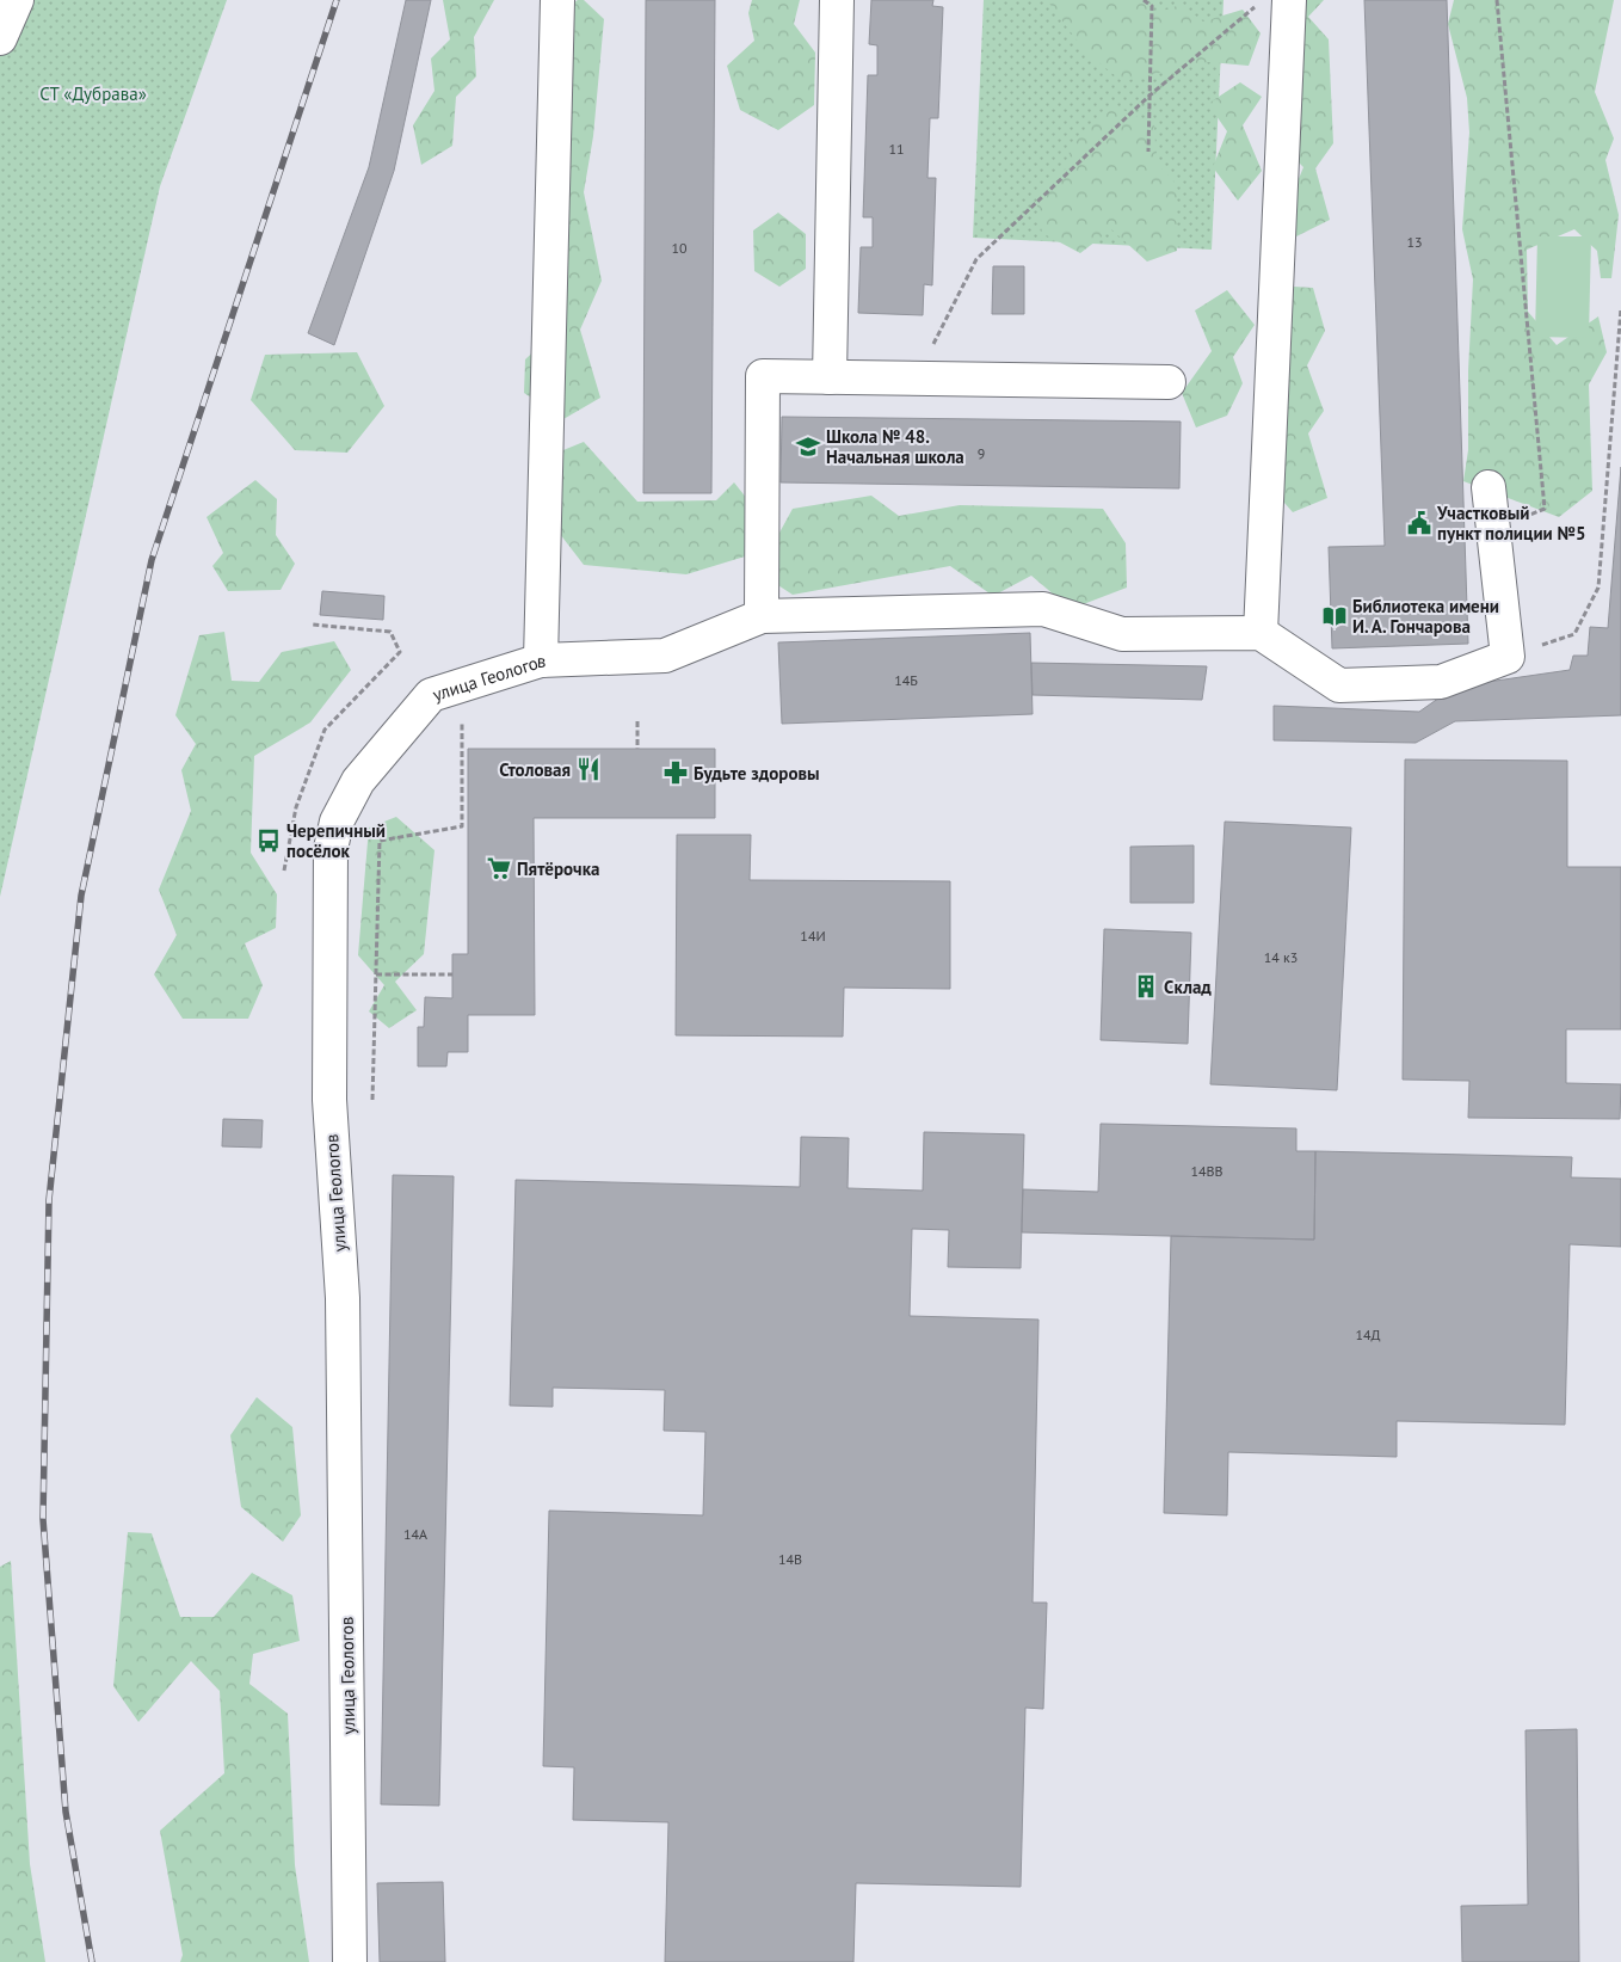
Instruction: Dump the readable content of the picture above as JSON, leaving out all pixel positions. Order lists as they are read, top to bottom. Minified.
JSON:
{"streets":{"street":["улица Геологов"]},"parks":["СТ «Дубрава»"],"places":{"school or university":["Школа № 48. Начальная школа"],"public building":["Участковый пункт полиции №5"],"library":["Библиотека имени И. А. Гончарова"],"restaurant":["Столовая"],"pharmacy":["Будьте здоровы"],"bus stop":["Черепичный посёлок"],"supermarket":["Пятёрочка"],"building":["Склад"]},"house_numbers":["11","13","10","9","14Б","14И","14 к3","14ВВ","14Д","14А","14В"]}
